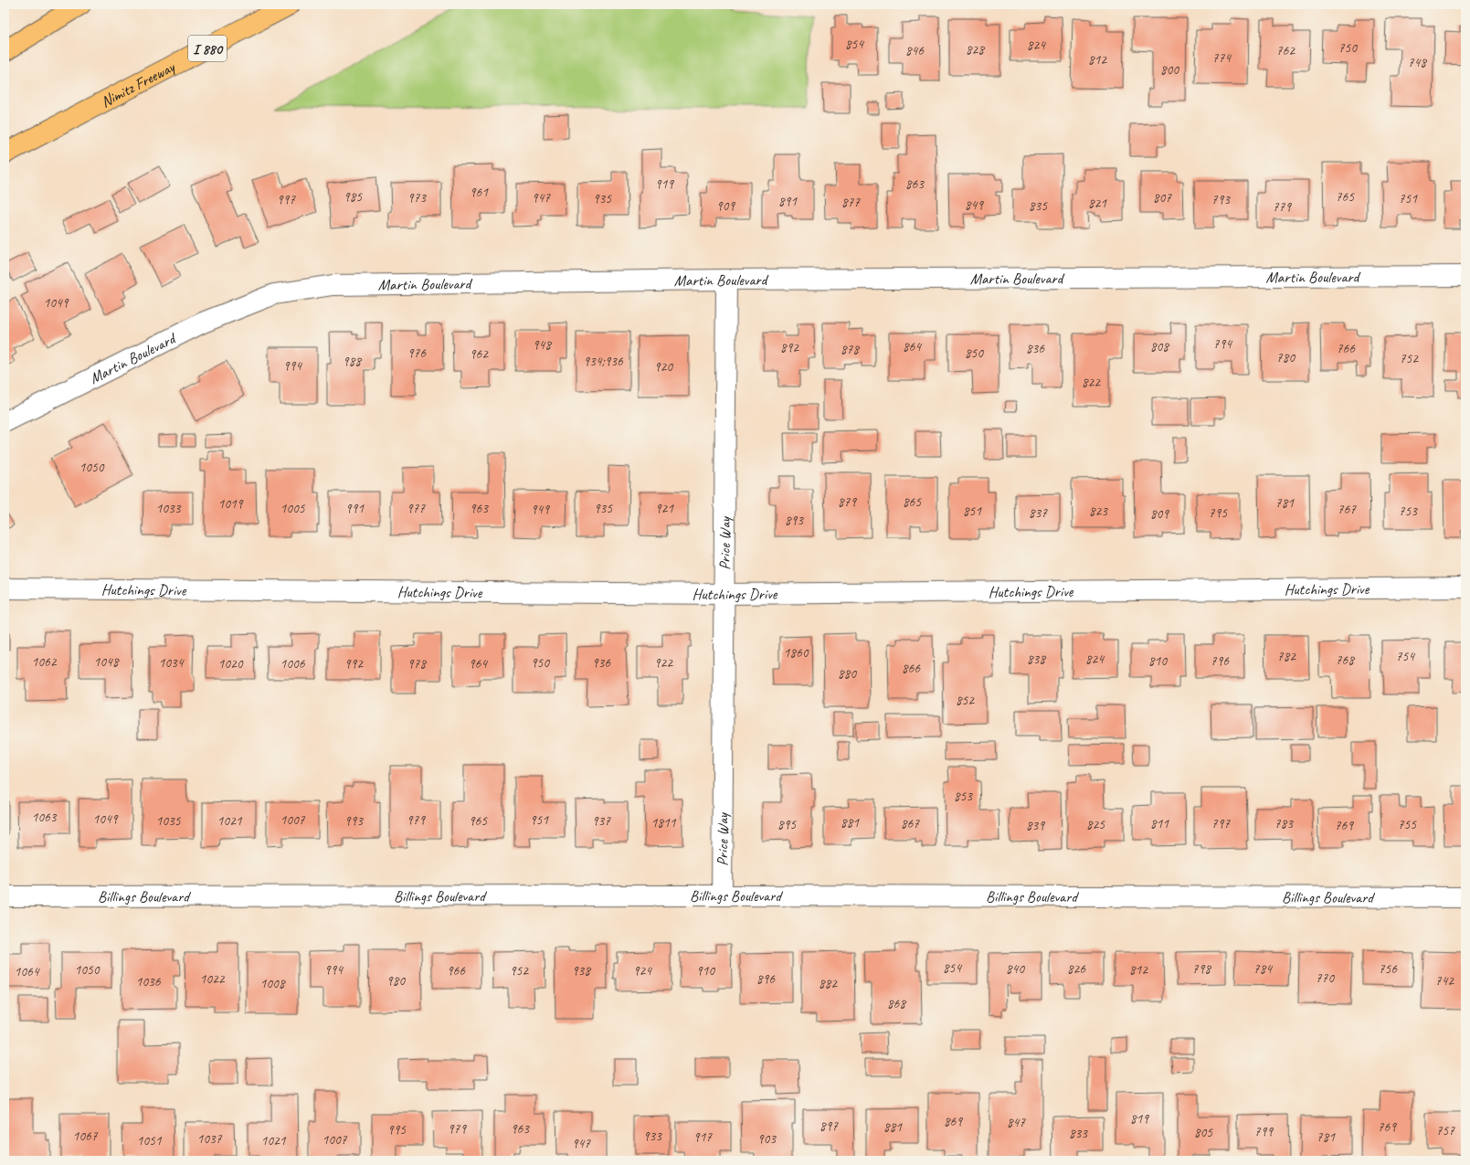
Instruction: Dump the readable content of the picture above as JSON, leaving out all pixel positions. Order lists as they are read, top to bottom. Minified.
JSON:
{"streets":{"highway":["I 880","Nimitz Freeway"],"street":["Martin Boulevard","Price Way","Hutchings Drive","Billings Boulevard"]},"crossings":[["Martin Boulevard","Price Way"],["Price Way","Hutchings Drive"],["Price Way","Billings Boulevard"]],"house_numbers":["854","824","750","828","846","762","774","812","748","800","919","863","961","985","765","973","947","807","935","751","997","793","891","877","821","849","909","835","779","1049","794","948","864","808","892","836","766","878","976","850","962","780","752","988","934;936","994","920","822","1050","879","865","781","1019","1033","1005","991","977","963","935","921","949","767","851","823","753","837","795","809","893","1860","782","754","838","824","768","810","796","1062","1048","1034","950","936","922","1020","1006","992","978","964","866","880","852","853","1063","1049","1007","979","951","1035","1021","993","965","937","1811","881","867","811","797","783","895","825","755","839","769","854","840","826","798","784","756","1050","994","812","966","952","938","924","910","1064","770","1022","896","980","742","1036","1008","882","868","819","869","847","897","881","769","979","963","995","757","799","805","833","1067","933","917","781","1037","903","1007","1051","1021","947"]}
